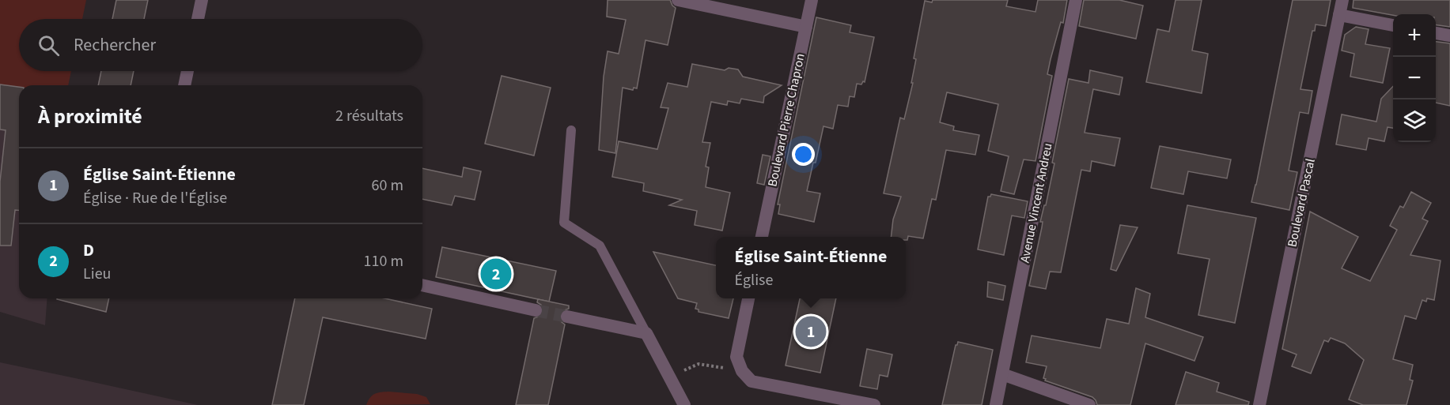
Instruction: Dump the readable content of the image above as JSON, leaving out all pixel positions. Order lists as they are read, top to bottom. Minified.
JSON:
{"streets":{"street":["Boulevard Pierre Chapron","Avenue Vincent Andreu","Boulevard Pascal"]},"page":{"map_buttons":["+","−"],"search":"Rechercher","heading":["À proximité","2 résultats"],"list":[{"mark":"1","name":"Église Saint-Étienne","note":"Église · Rue de l'Église","value":"60 m"},{"mark":"2","name":"D","note":"Lieu","value":"110 m"}],"popup":["Église Saint-Étienne","Église"],"pins":["2","1"]}}
